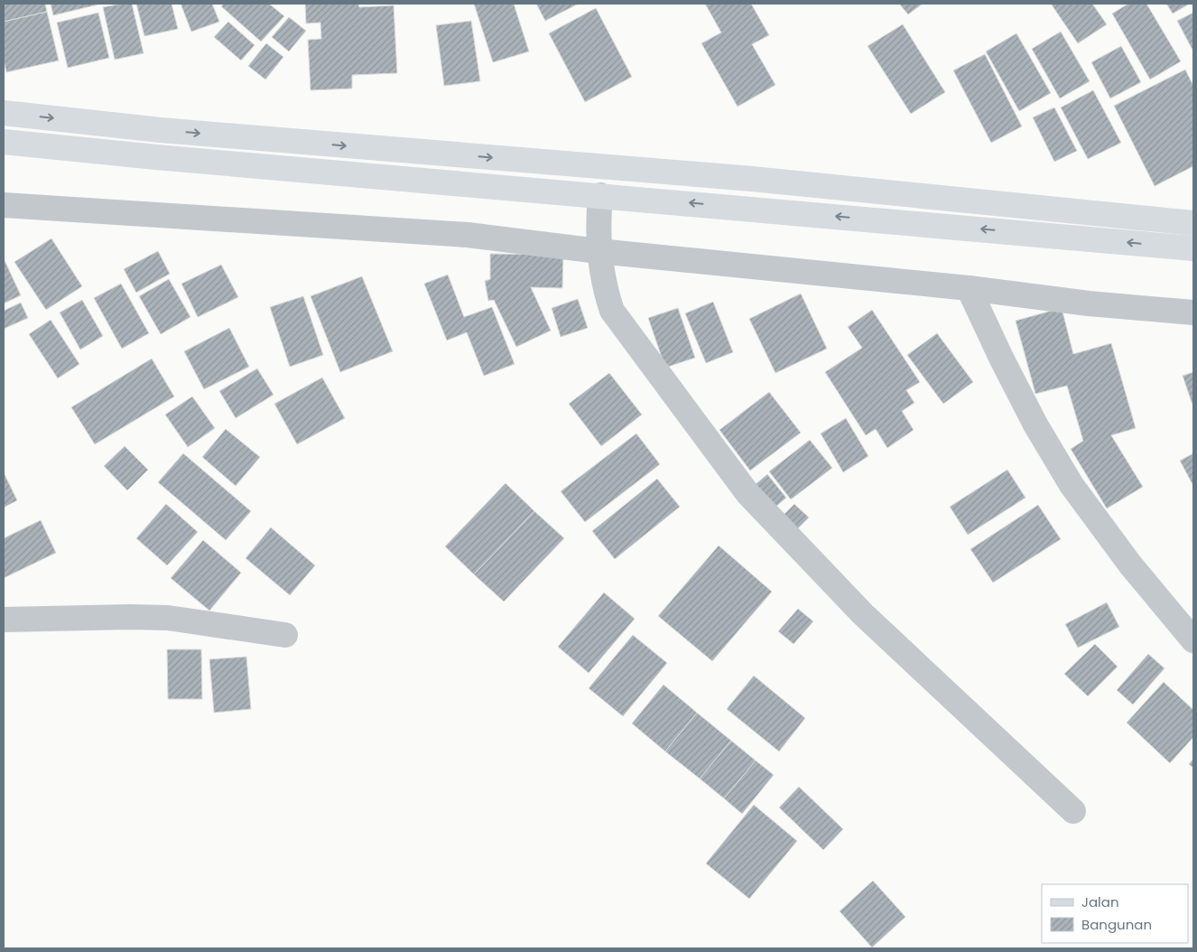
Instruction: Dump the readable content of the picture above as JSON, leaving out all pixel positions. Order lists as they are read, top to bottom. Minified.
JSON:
{"legend":["Jalan","Bangunan"]}
